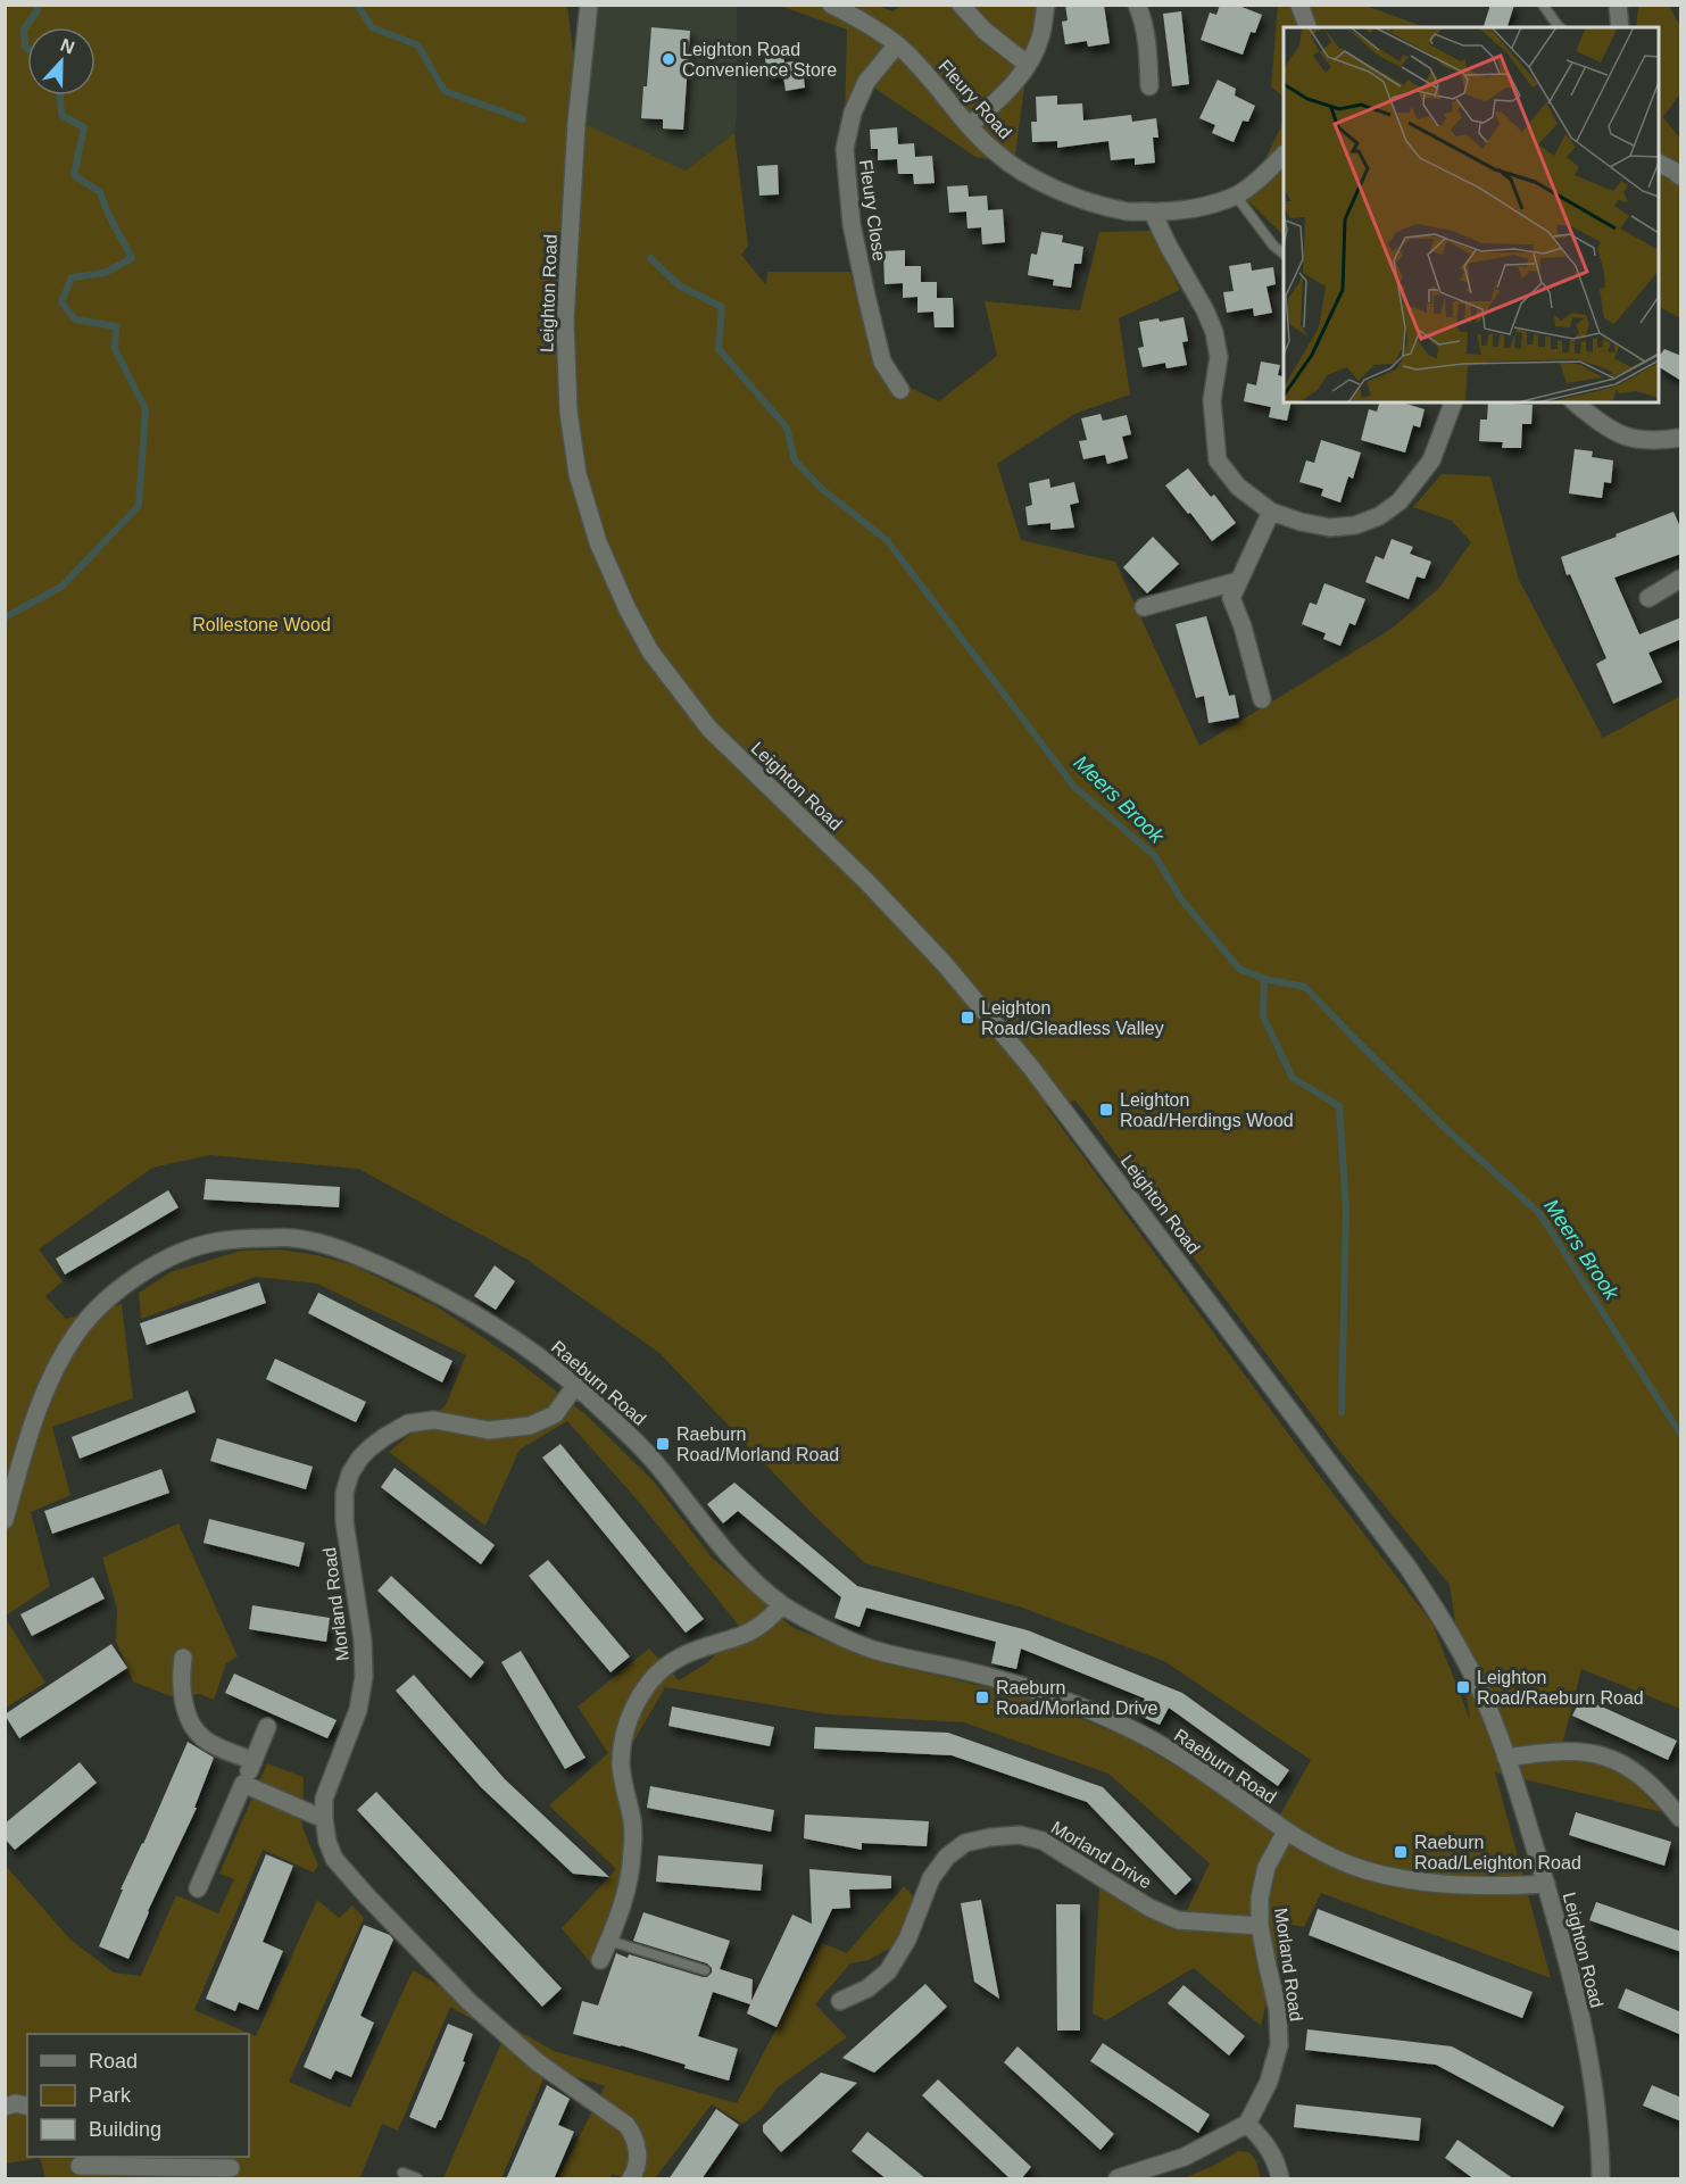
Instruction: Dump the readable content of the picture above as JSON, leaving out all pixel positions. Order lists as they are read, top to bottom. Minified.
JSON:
{"streets":{"street":["Fleury Road","Fleury Close","Leighton Road","Raeburn Road","Morland Road","Morland Drive"]},"crossings":[["Fleury Road","Fleury Close"],["Leighton Road","Raeburn Road"],["Raeburn Road","Morland Road"],["Morland Road","Morland Drive"]],"water":["Meers Brook"],"parks":["Rollestone Wood"],"places":{"other":["Leighton Road Convenience Store"],"transit":["Leighton Road/Gleadless Valley","Leighton Road/Herdings Wood","Raeburn Road/Morland Road","Leighton Road/Raeburn Road","Raeburn Road/Morland Drive","Raeburn Road/Leighton Road"]},"legend":["Road","Park","Building"],"north":"top"}
